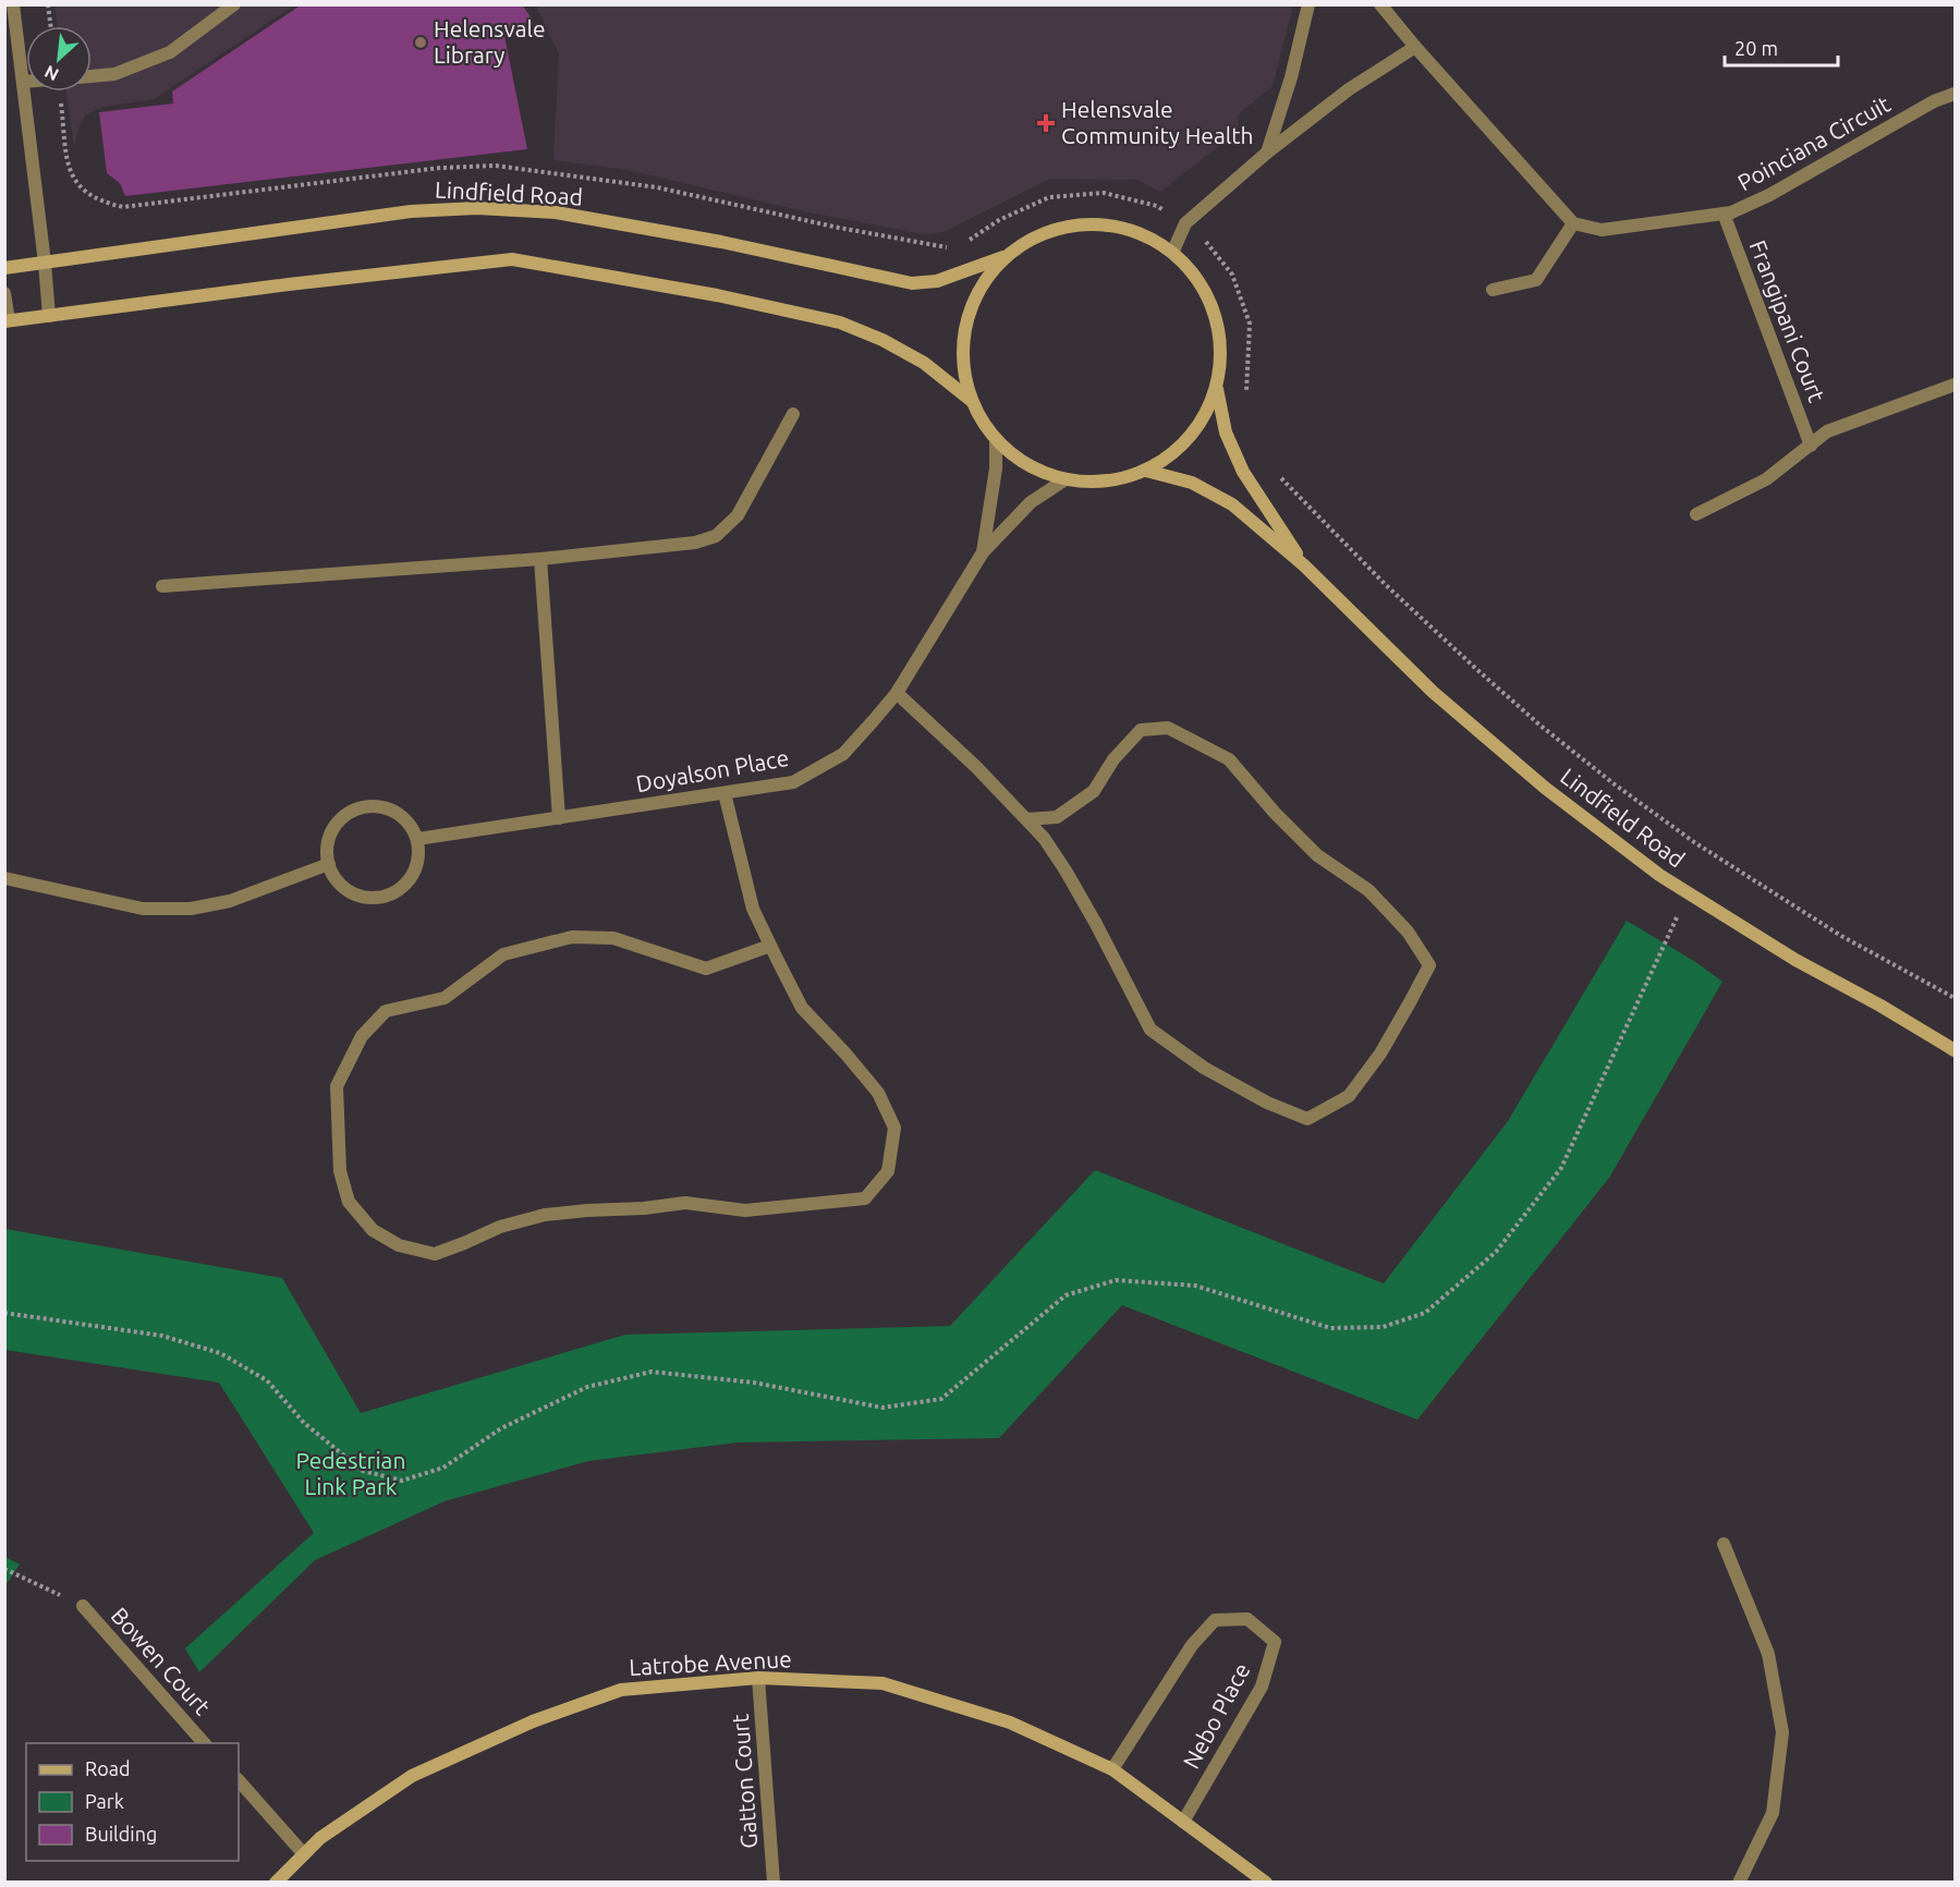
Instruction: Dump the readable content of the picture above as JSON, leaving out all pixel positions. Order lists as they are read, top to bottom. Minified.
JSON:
{"streets":{"street":["Poinciana Circuit","Lindfield Road","Frangipani Court","Doyalson Place","Bowen Court","Latrobe Avenue","Nebo Place","Gatton Court"]},"crossings":[["Poinciana Circuit","Frangipani Court"],["Latrobe Avenue","Nebo Place"],["Latrobe Avenue","Gatton Court"]],"parks":["Pedestrian Link Park"],"places":{"other":["Helensvale Library"],"health":["Helensvale Community Health"]},"legend":["Road","Park","Building"],"scale_bar":"20 m","north":"bottom left"}
